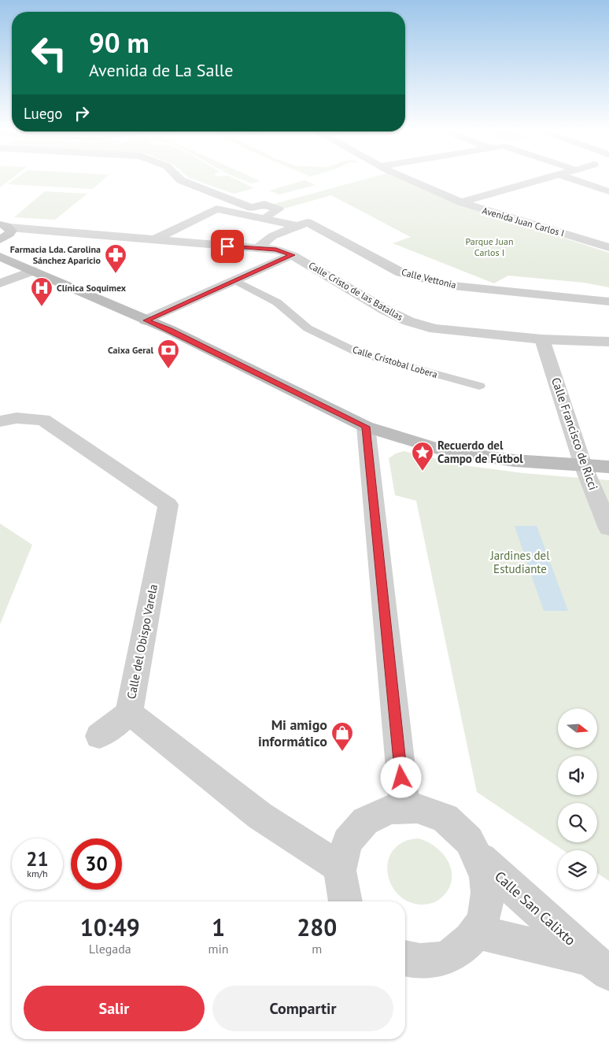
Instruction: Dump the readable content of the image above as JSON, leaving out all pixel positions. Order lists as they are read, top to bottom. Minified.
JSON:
{"streets":{"street":["Avenida Juan Carlos I","Calle Vettonia","Calle Cristo de las Batallas","Calle Francisco de Ricci","Calle del Obispo Varela","Calle San Calixto"],"lane":["Calle Cristobal Lobera"]},"crossings":[["Calle Vettonia","Calle Cristo de las Batallas"],["Calle Cristo de las Batallas","Calle Francisco de Ricci"]],"parks":["Parque Juan Carlos I","Jardines del Estudiante"],"places":{"pharmacy":["Farmacia Lda. Carolina Sánchez Aparicio"],"hospital":["Clínica Soquimex"],"bank":["Caixa Geral"],"place":["Recuerdo del Campo de Fútbol"],"shop":["Mi amigo informático"]},"north":"right","page":{"turn":["90 m","Avenida de La Salle"],"then":"Luego","speed":"21 km/h","limit":"30","eta":["10:49","Llegada","1","min","280","m"],"buttons":["Salir","Compartir"]}}
